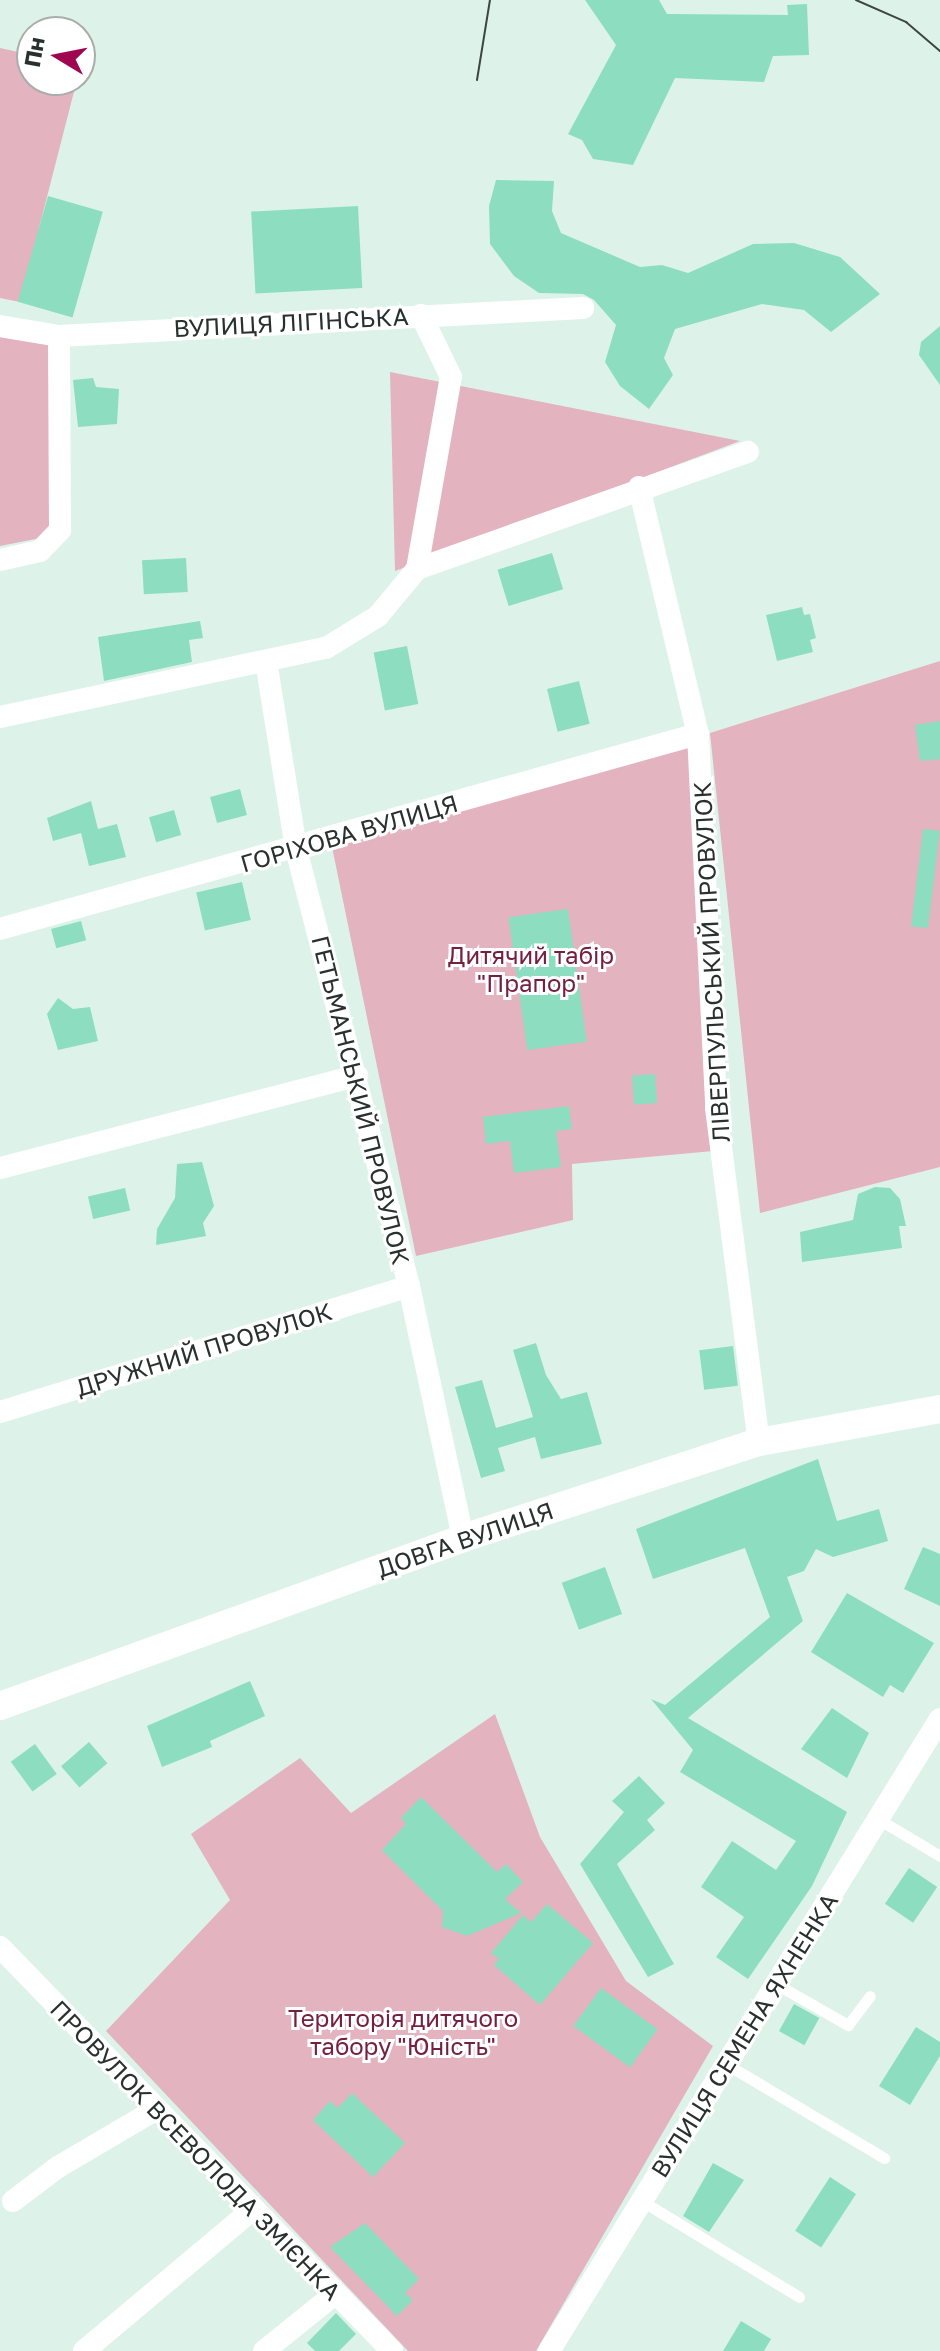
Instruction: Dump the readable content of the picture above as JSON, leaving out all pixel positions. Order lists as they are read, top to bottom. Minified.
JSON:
{"streets":{"street":["ВУЛИЦЯ ЛІГІНСЬКА","ГОРІХОВА ВУЛИЦЯ","ЛІВЕРПУЛЬСЬКИЙ ПРОВУЛОК","ГЕТЬМАНСЬКИЙ ПРОВУЛОК","ДРУЖНИЙ ПРОВУЛОК","ДОВГА ВУЛИЦЯ","ВУЛИЦЯ СЕМЕНА ЯХНЕНКА","ПРОВУЛОК ВСЕВОЛОДА ЗМІЄНКА"]},"crossings":[["ГОРІХОВА ВУЛИЦЯ","ЛІВЕРПУЛЬСЬКИЙ ПРОВУЛОК"],["ГОРІХОВА ВУЛИЦЯ","ГЕТЬМАНСЬКИЙ ПРОВУЛОК"],["ЛІВЕРПУЛЬСЬКИЙ ПРОВУЛОК","ДОВГА ВУЛИЦЯ"],["ГЕТЬМАНСЬКИЙ ПРОВУЛОК","ДРУЖНИЙ ПРОВУЛОК"],["ГЕТЬМАНСЬКИЙ ПРОВУЛОК","ДОВГА ВУЛИЦЯ"]],"parks":["Дитячий табір \"Прапор\"","Територія дитячого табору \"Юність\""],"north":"left"}
